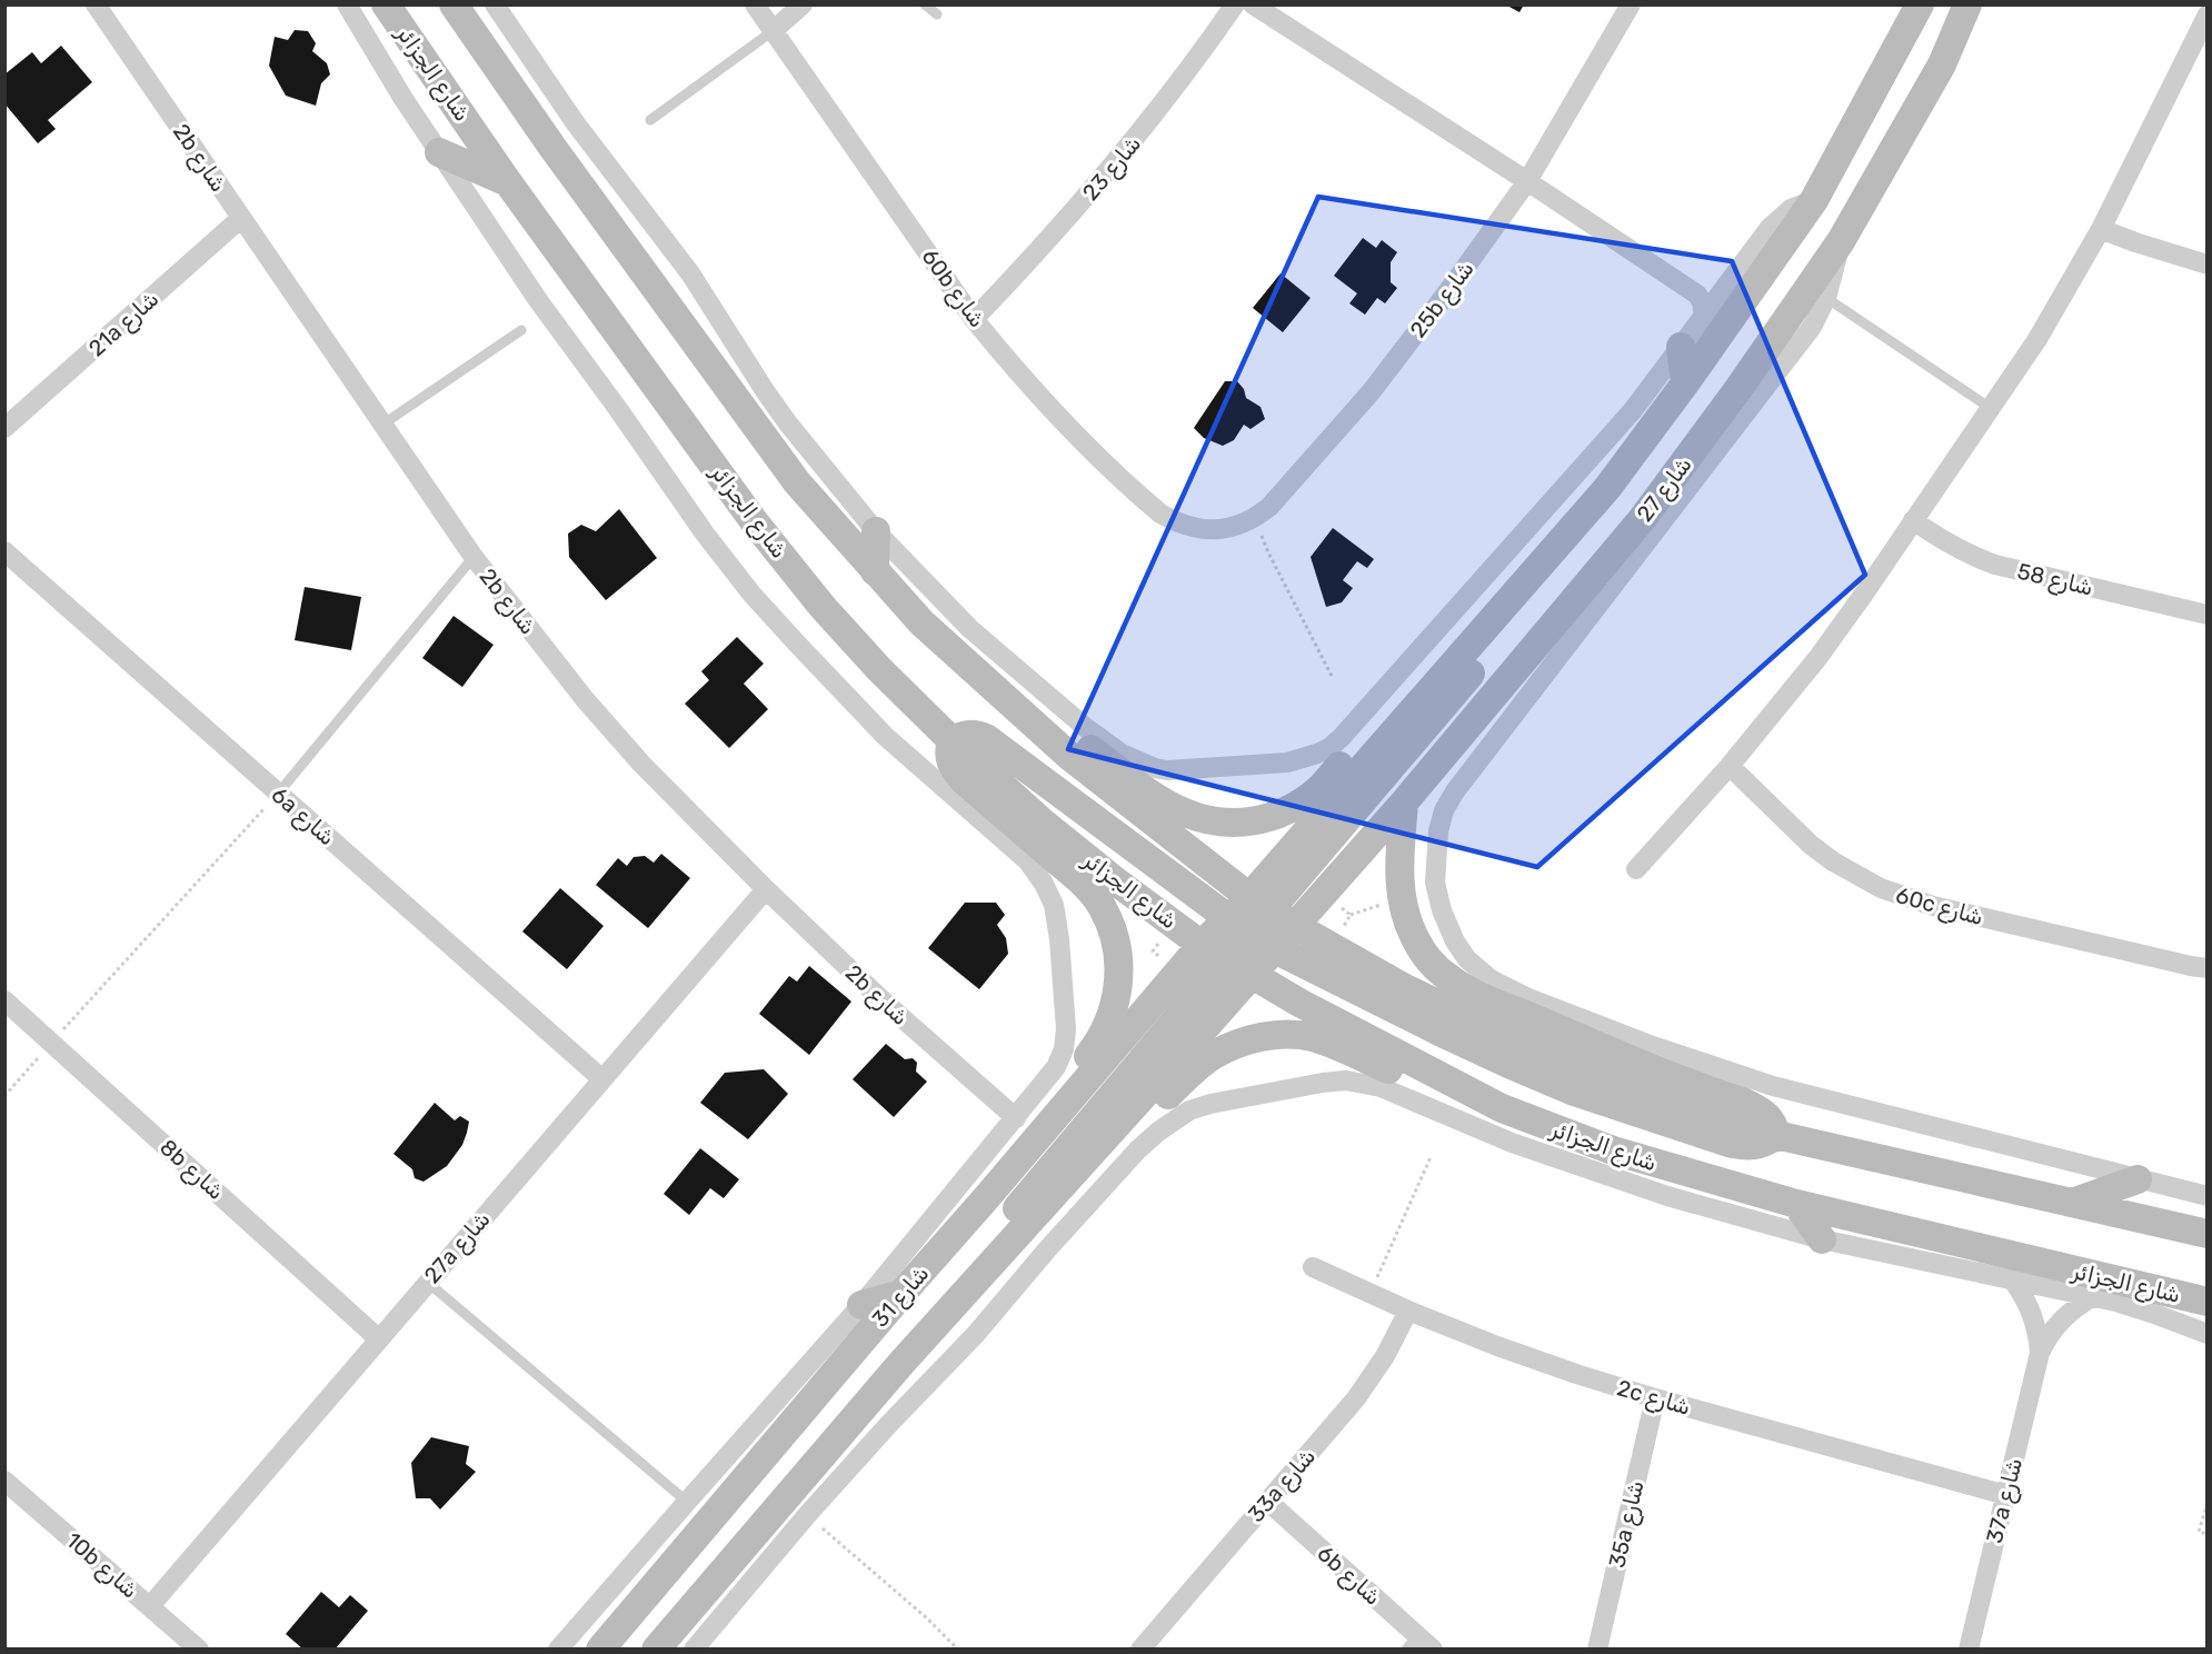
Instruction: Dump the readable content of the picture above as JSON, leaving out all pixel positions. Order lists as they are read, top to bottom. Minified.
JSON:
{"streets":{"main road":["شارع الجزائر","شارع 27","شارع 31"],"street":["2b شارع","شارع 23","60b شارع","25b شارع","21a شارع","شارع 58","6a شارع","60c شارع","8b شارع","27a شارع","2c شارع","33a شارع","37a شارع","35a شارع","10b شارع","6b شارع"]},"crossings":[["شارع الجزائر","شارع 27"],["شارع الجزائر","شارع 31"],["2b شارع","21a شارع"],["2b شارع","27a شارع"],["شارع 23","60b شارع"],["60b شارع","25b شارع"],["شارع 27","شارع 31"],["6a شارع","27a شارع"],["8b شارع","27a شارع"],["27a شارع","10b شارع"],["2c شارع","33a شارع"],["2c شارع","37a شارع"],["2c شارع","35a شارع"],["33a شارع","6b شارع"]]}
